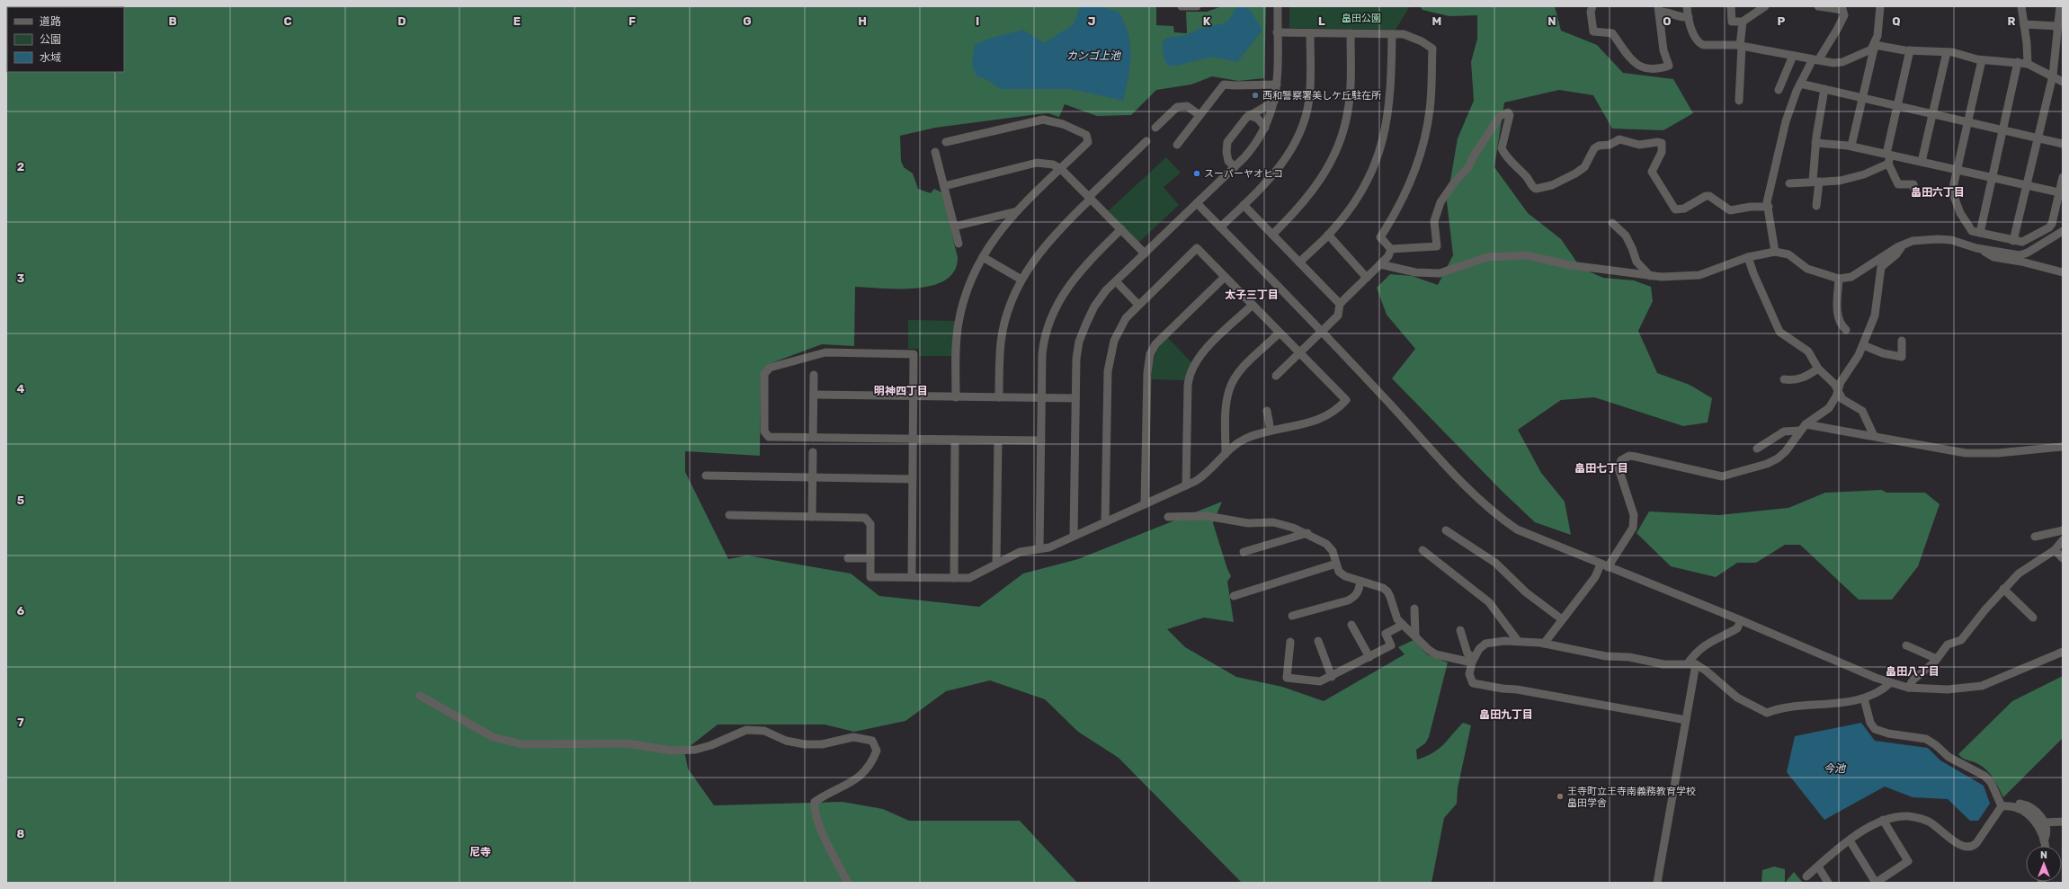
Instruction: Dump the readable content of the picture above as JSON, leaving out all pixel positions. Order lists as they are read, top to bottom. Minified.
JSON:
{"districts":["畠田六丁目","太子三丁目","明神四丁目","畠田七丁目","畠田八丁目","畠田九丁目","尼寺"],"water":["カンゴ上池","今池"],"parks":["畠田公園"],"places":["西和警察署美しケ丘駐在所","スーパーヤオヒコ","王寺町立王寺南義務教育学校 畠田学舎"],"legend":["道路","公園","水域"],"north":"top","grid":{"columns":["B","C","D","E","F","G","H","I","J","K","L","M","N","O","P","Q","R"],"rows":["2","3","4","5","6","7","8"]}}
